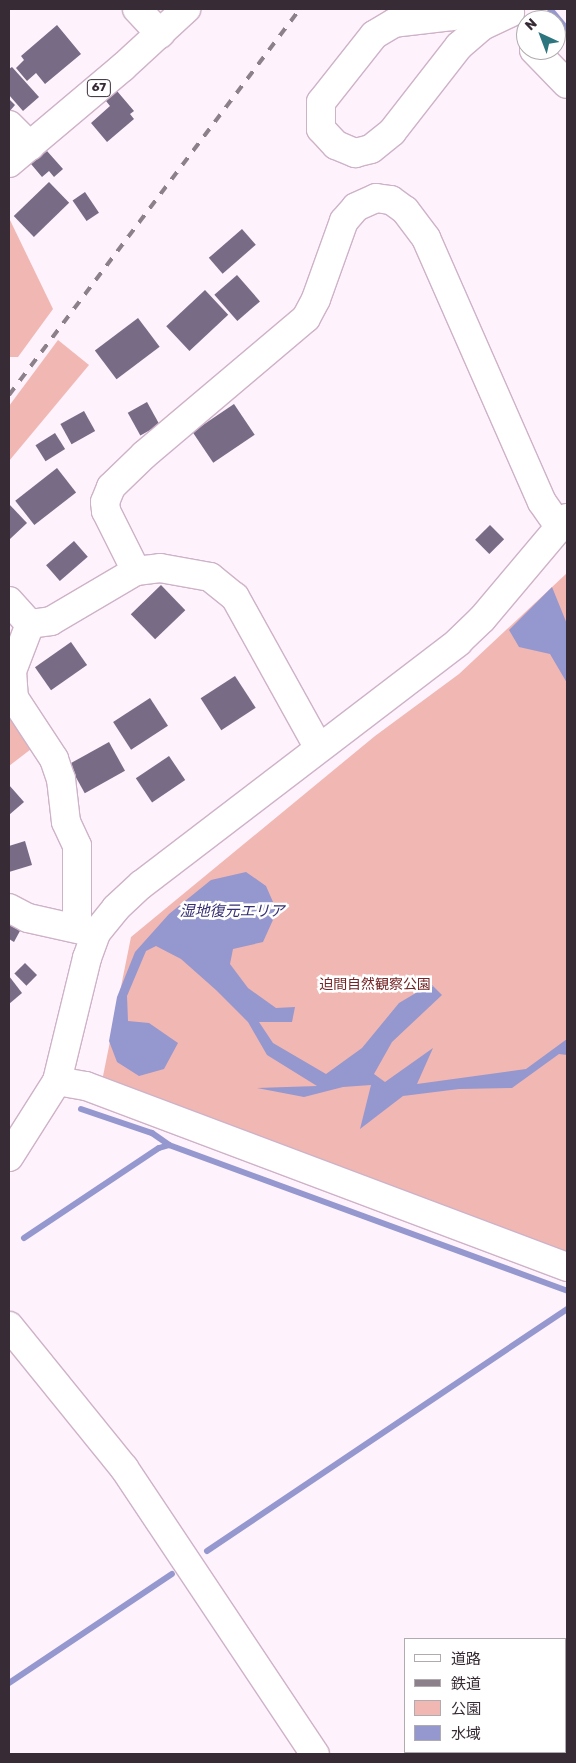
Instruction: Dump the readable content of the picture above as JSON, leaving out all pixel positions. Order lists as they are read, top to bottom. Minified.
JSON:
{"streets":{"street":["67"]},"water":["湿地復元エリア"],"parks":["迫間自然観察公園"],"legend":["道路","鉄道","公園","水域"],"north":"top left"}
